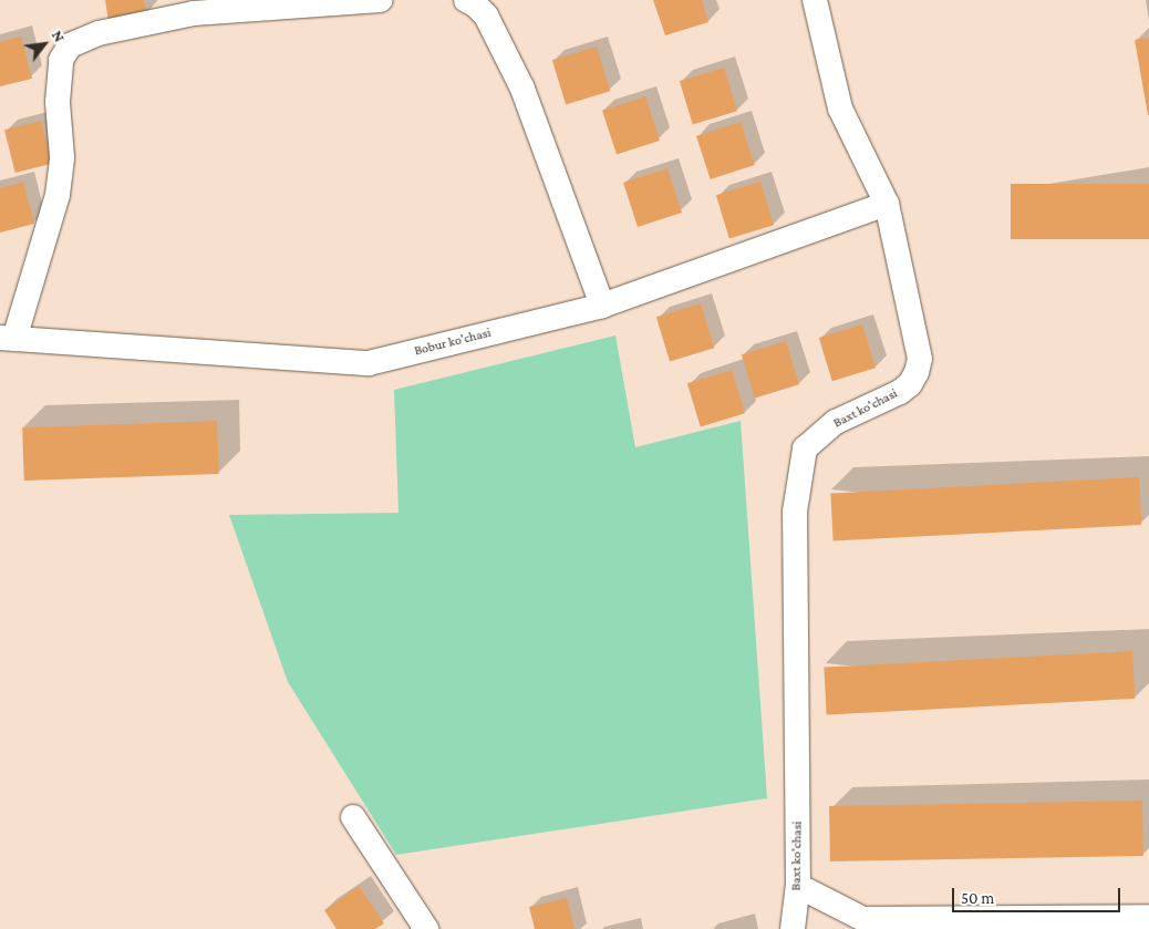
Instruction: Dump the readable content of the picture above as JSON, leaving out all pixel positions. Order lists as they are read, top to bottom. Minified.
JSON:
{"streets":{"street":["Bobur ko'chasi","Baxt ko'chasi"]},"crossings":[["Bobur ko'chasi","Baxt ko'chasi"]],"scale_bar":"50 m","north":"top right"}
